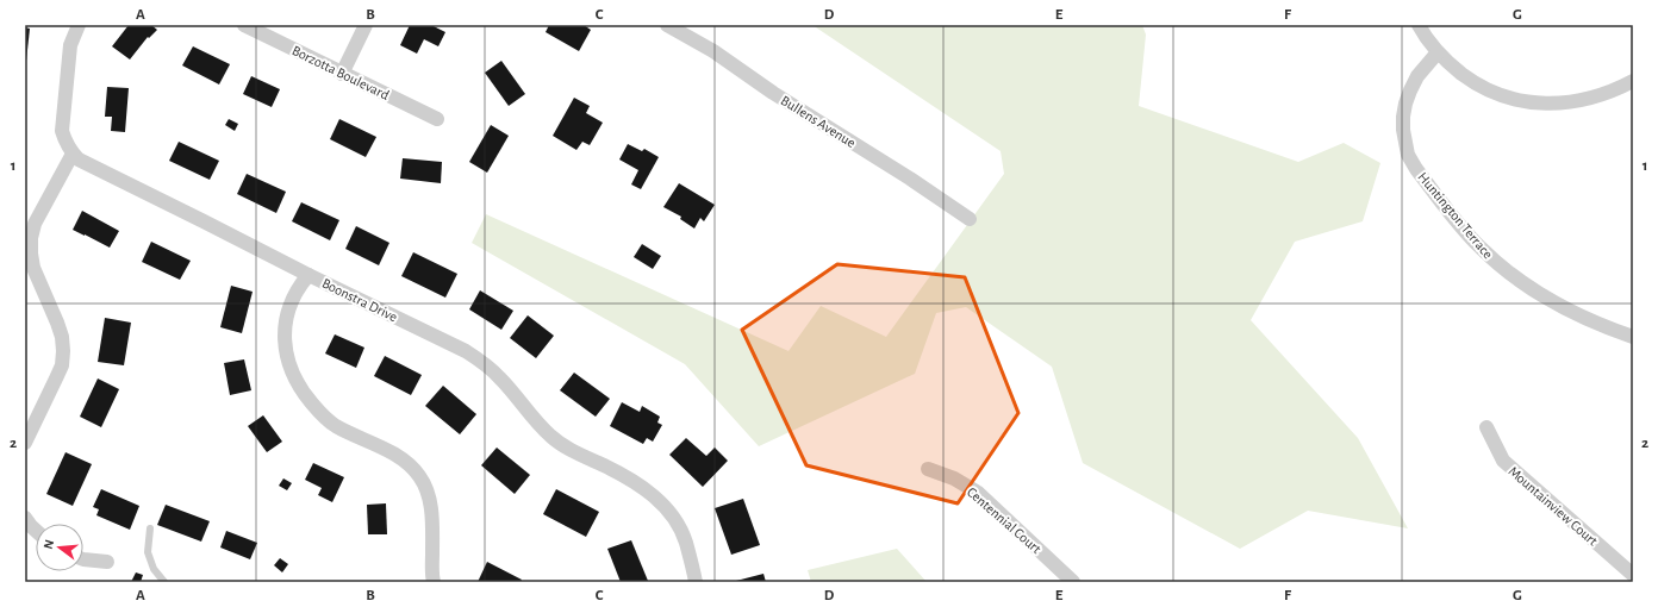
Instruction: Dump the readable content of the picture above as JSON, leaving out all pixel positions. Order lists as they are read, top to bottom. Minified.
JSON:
{"streets":{"street":["Borzotta Boulevard","Bullens Avenue","Huntington Terrace","Boonstra Drive","Mountainview Court","Centennial Court"]},"north":"left","grid":{"columns":["A","B","C","D","E","F","G"],"rows":["1","2"]}}
